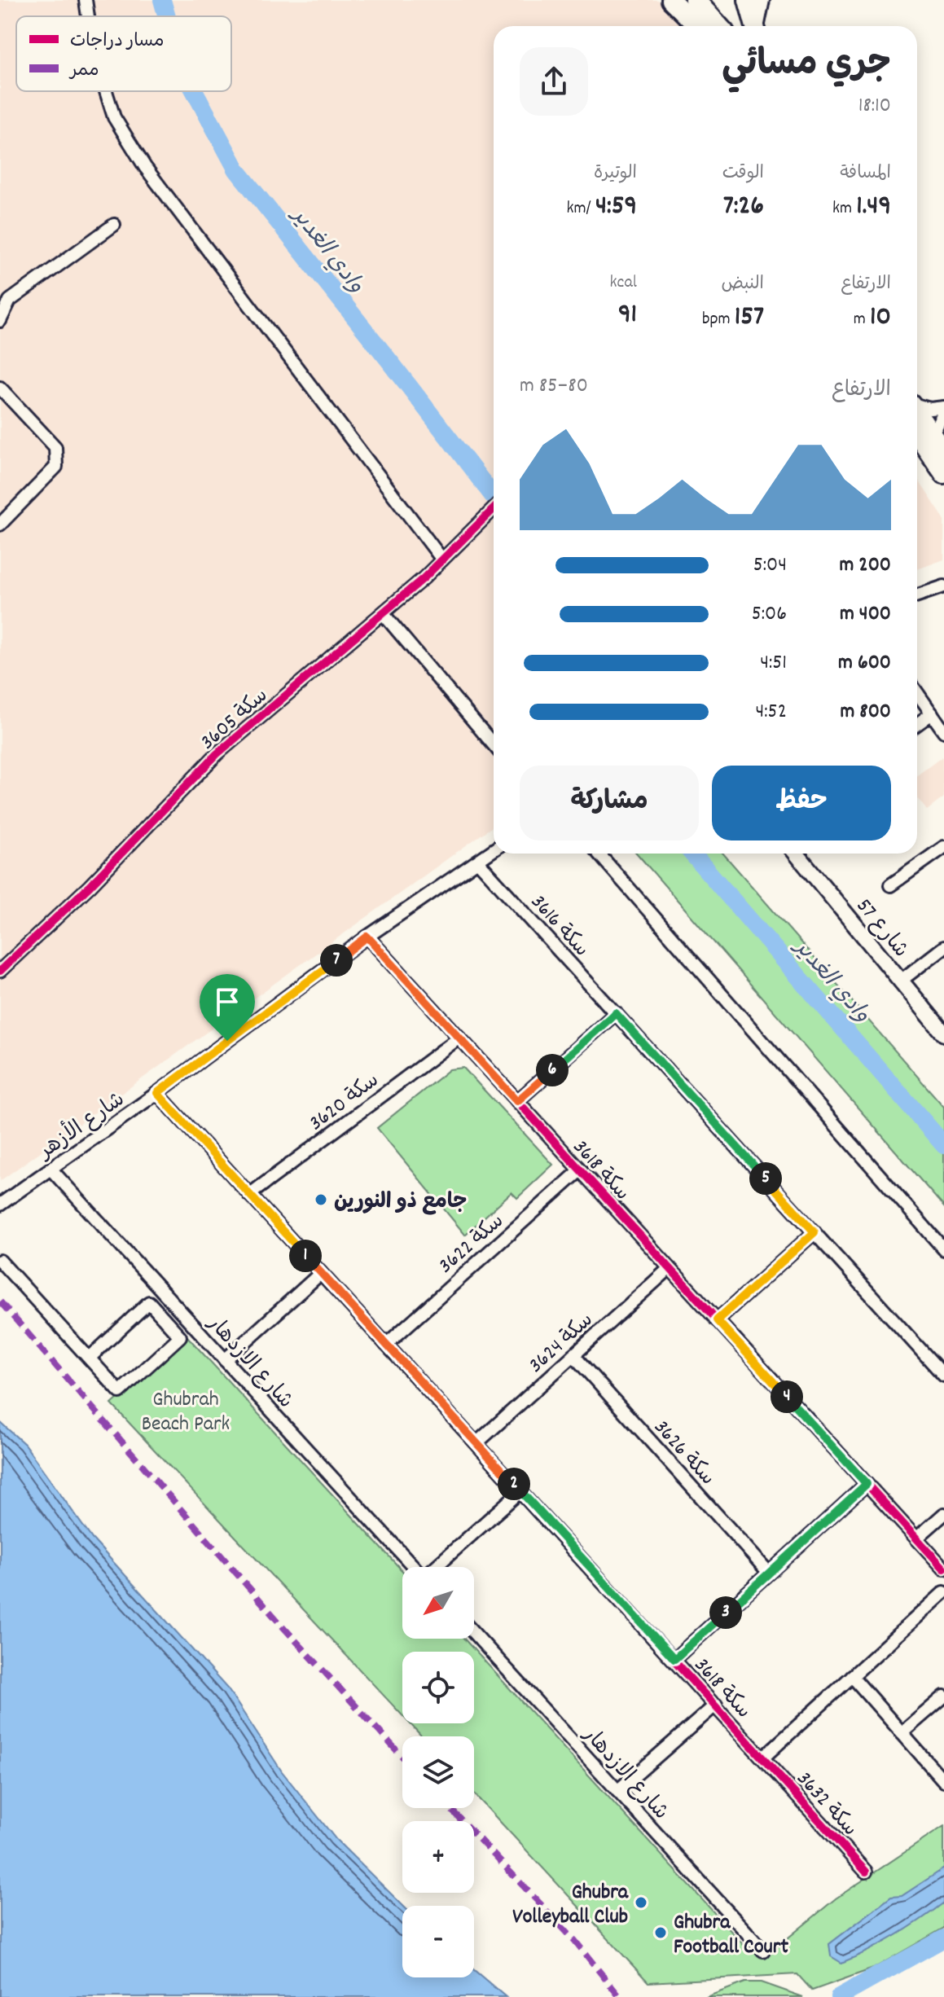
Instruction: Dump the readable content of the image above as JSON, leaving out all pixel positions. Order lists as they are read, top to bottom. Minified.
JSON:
{"streets":{"street":["سكة 3605","سكة 3616","شارع 57","سكة 3620","شارع الأزهر","سكة 3618","سكة 3622","سكة 3624","شارع الازدهار","سكة 3626","سكة 3632"]},"crossings":[["سكة 3616","شارع الأزهر"],["سكة 3620","سكة 3618"],["شارع الأزهر","سكة 3618"],["شارع الأزهر","شارع الازدهار"],["سكة 3618","سكة 3622"],["سكة 3618","سكة 3624"],["سكة 3618","سكة 3632"],["سكة 3624","سكة 3626"]],"water":["وادي الغدير"],"parks":["Ghubrah Beach Park"],"places":["جامع ذو النورين","Ghubra Volleyball Club","Ghubra Football Court"],"legend":["مسار دراجات","ممر"],"north":"bottom left","page":{"heading":["جري مسائي","18:10"],"stats":[["المسافة","1.49 km"],["الوقت","7:26"],["الوتيرة","4:59 /km"],["الارتفاع","10 m"],["النبض","157 bpm"],["kcal","91"]],"chart":["الارتفاع","80–85 m"],"list":[{"name":"200 m","note":"5:04"},{"name":"400 m","note":"5:06"},{"name":"600 m","note":"4:51"},{"name":"800 m","note":"4:52"}],"buttons":["حفظ","مشاركة"],"pins":["7","6","5","1","4","2","3"],"map_buttons":["+","−"]}}
